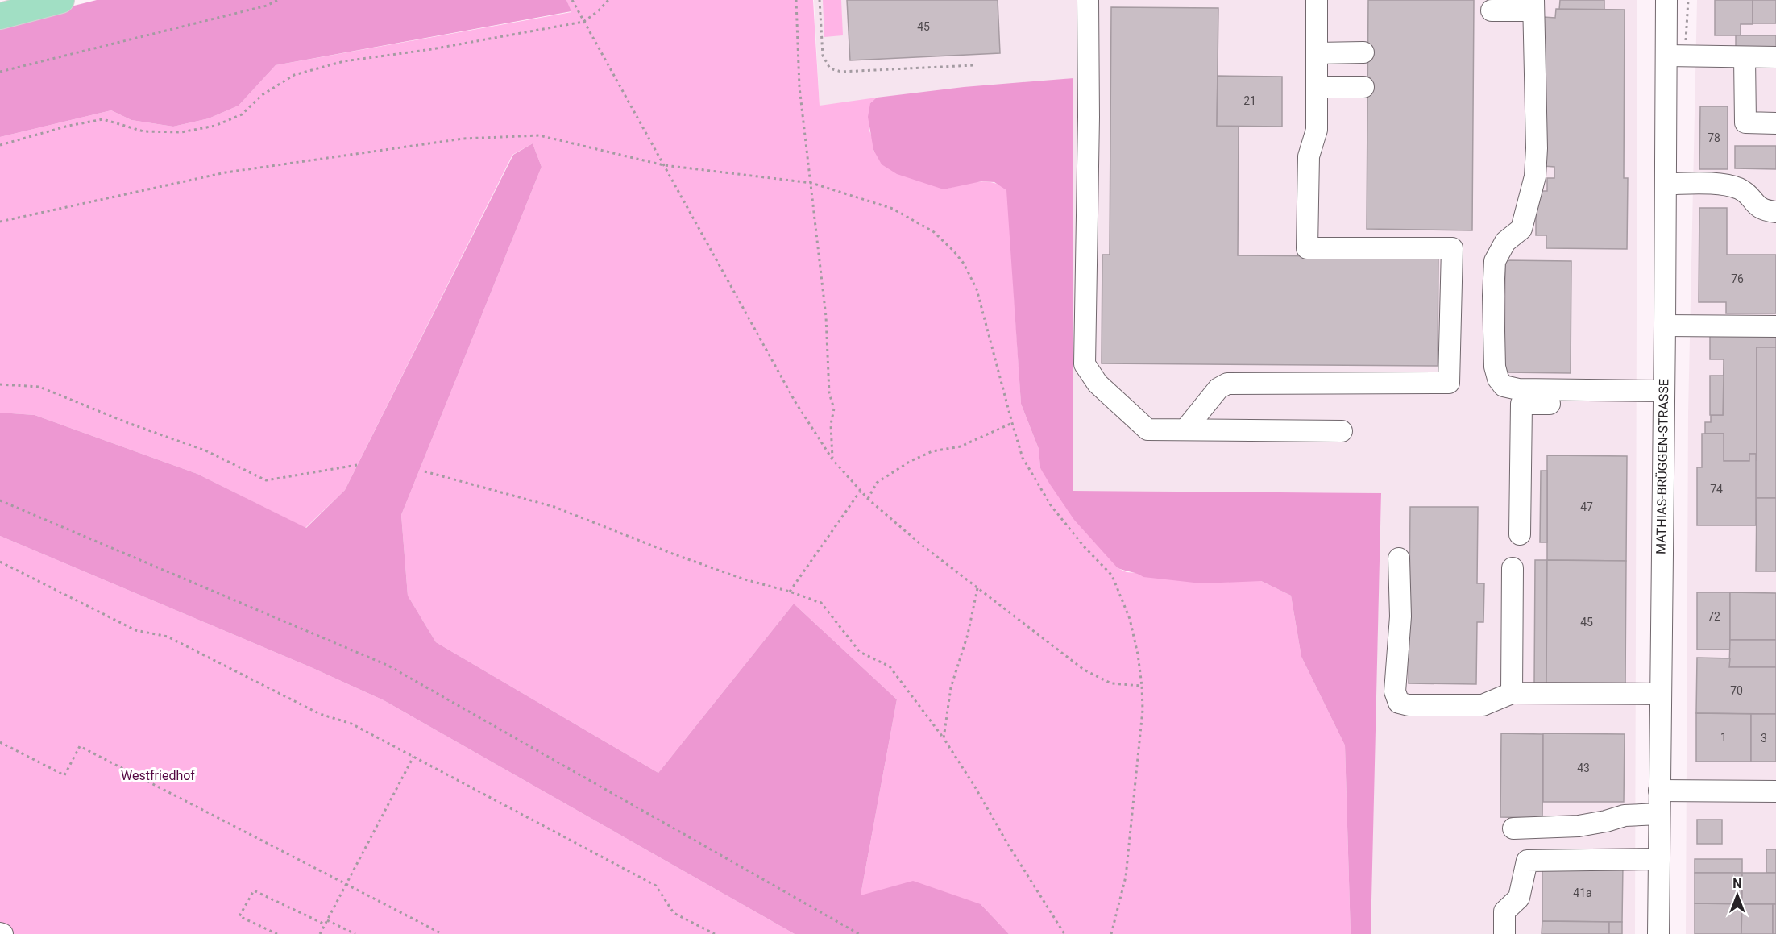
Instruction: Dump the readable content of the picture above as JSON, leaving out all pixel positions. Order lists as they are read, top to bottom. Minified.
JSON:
{"streets":{"street":["MATHIAS-BRÜGGEN-STRASSE"]},"parks":["Westfriedhof"],"house_numbers":["45","21","78","76","74","47","72","45","70","1","3","43","41a"],"north":"top"}
